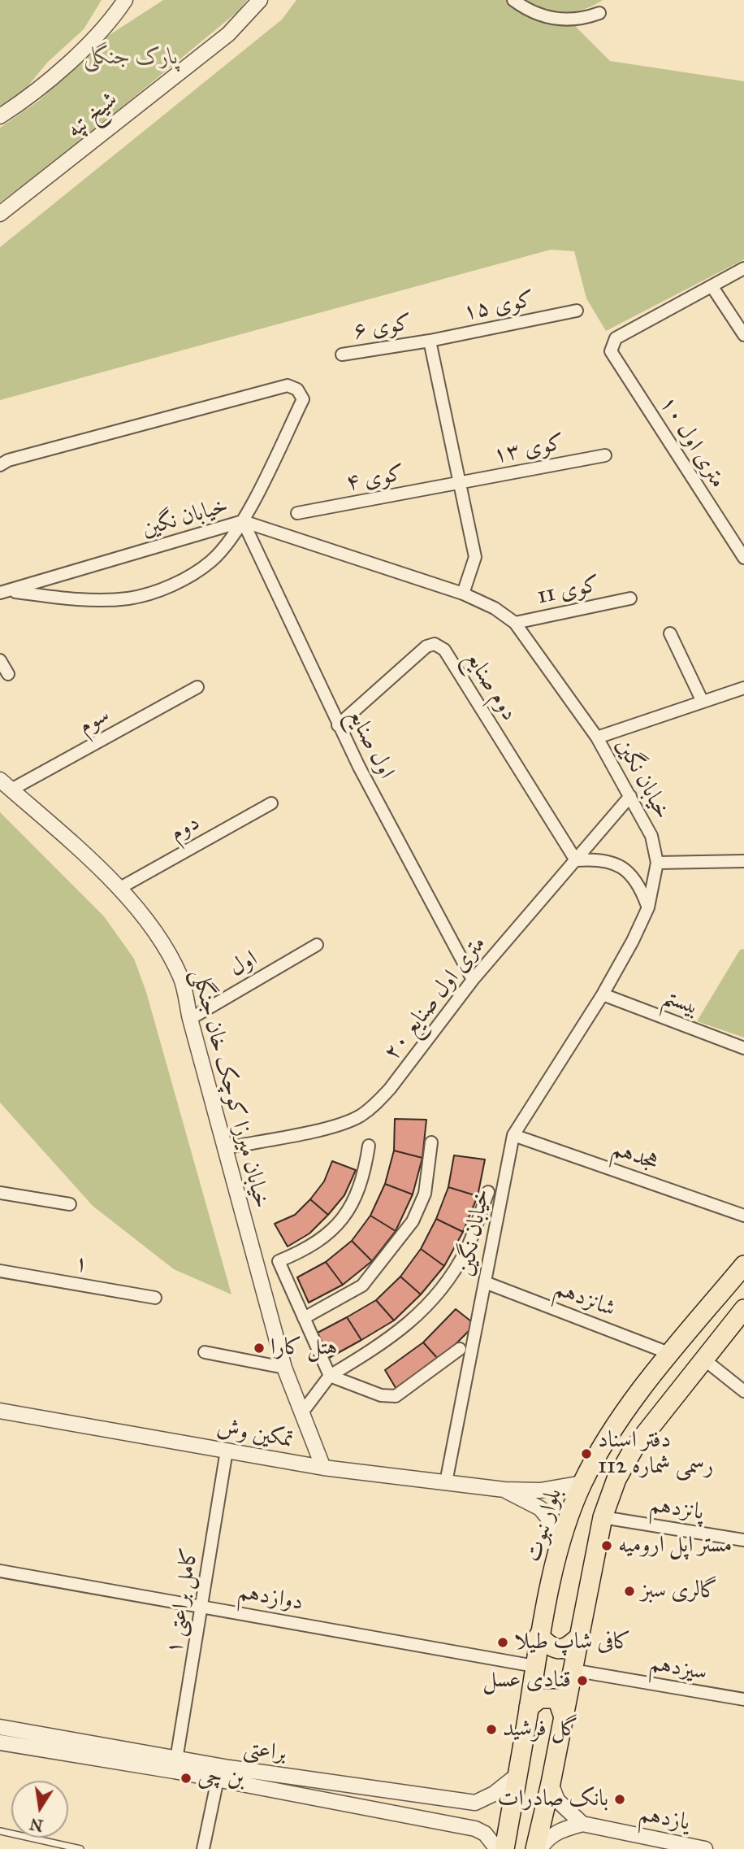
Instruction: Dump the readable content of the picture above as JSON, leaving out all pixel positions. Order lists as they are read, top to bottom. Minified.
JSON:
{"streets":{"main road":["بلوار نبوت"],"street":["شیخ تپه","کوی ۱۵","کوی ۶","۱۰ متری اول","کوی ۱۳","کوی ۴","خیابان نگین","کوی 11","دوم صنایع","سوم","اول صنایع","دوم","اول","۲۰ متری اول صنایع","بیستم","خیابان میرزا کوچک خان جنگلی","هجدهم","۱","شانزدهم","تمکین وش","پانزدهم","دوازدهم","کامل براعتی ۱","سیزدهم","براعتی","یازدهم"]},"crossings":[["کوی ۱۵","کوی ۶"],["کوی ۱۳","کوی ۴"],["خیابان نگین","کوی 11"],["خیابان نگین","اول صنایع"],["خیابان نگین","۲۰ متری اول صنایع"],["خیابان نگین","بیستم"],["خیابان نگین","هجدهم"],["خیابان نگین","شانزدهم"],["خیابان نگین","تمکین وش"],["دوم صنایع","اول صنایع"],["دوم صنایع","۲۰ متری اول صنایع"],["سوم","خیابان میرزا کوچک خان جنگلی"],["اول صنایع","۲۰ متری اول صنایع"],["دوم","خیابان میرزا کوچک خان جنگلی"],["اول","خیابان میرزا کوچک خان جنگلی"],["۲۰ متری اول صنایع","خیابان میرزا کوچک خان جنگلی"],["خیابان میرزا کوچک خان جنگلی","تمکین وش"],["شانزدهم","بلوار نبوت"],["تمکین وش","کامل براعتی ۱"],["بلوار نبوت","دوازدهم"],["بلوار نبوت","براعتی"],["دوازدهم","کامل براعتی ۱"],["کامل براعتی ۱","براعتی"]],"parks":["پارک جنگلی"],"places":["هتل کارا","دفتر اسناد رسمی شماره 112","مستر اپل ارومیه","گالری سبز","کافی شاپ طیلا","قنادی عسل","گل فرشید","بن چی","بانک صادرات"],"north":"bottom"}
